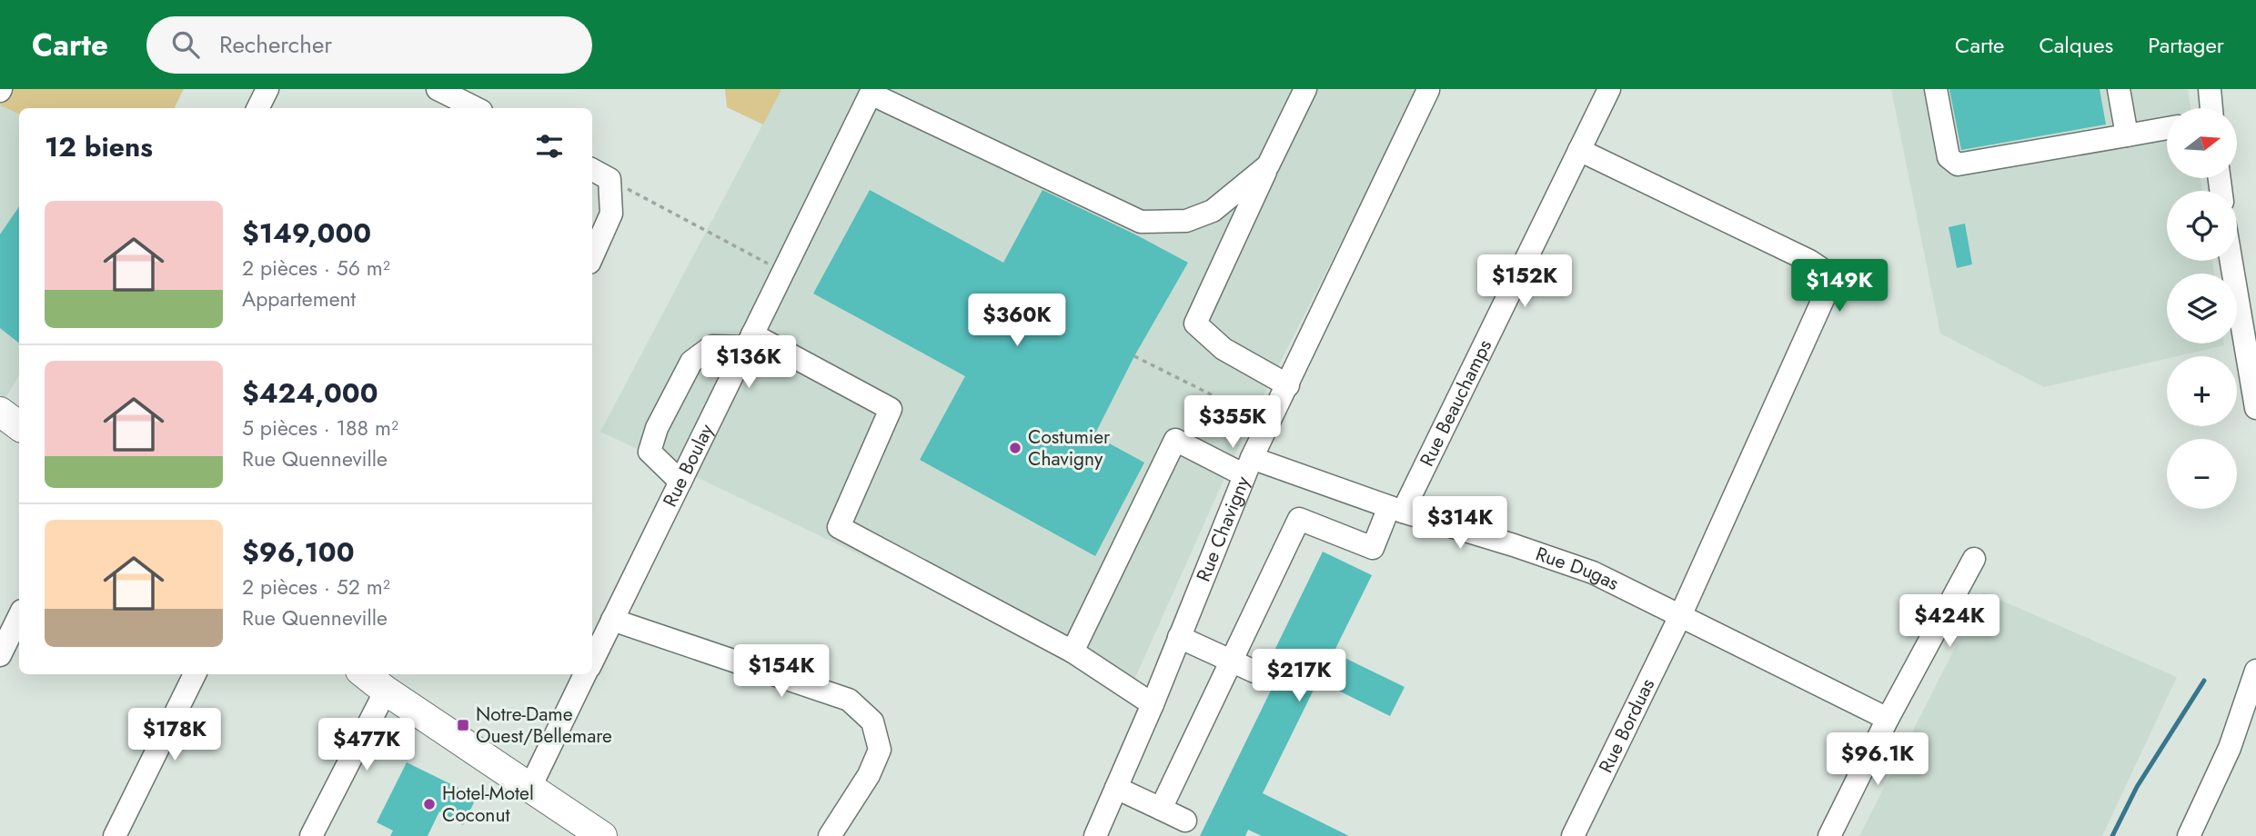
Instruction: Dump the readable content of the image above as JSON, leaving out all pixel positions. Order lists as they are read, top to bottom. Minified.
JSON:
{"streets":{"street":["Rue Beauchamps","Rue Boulay","Rue Chavigny","Rue Dugas","Rue Borduas"]},"crossings":[["Rue Beauchamps","Rue Dugas"],["Rue Beauchamps","Rue Borduas"],["Rue Chavigny","Rue Dugas"],["Rue Dugas","Rue Borduas"]],"places":{"other":["Costumier Chavigny","Hotel-Motel Coconut"],"transit":["Notre-Dame Ouest/Bellemare"]},"north":"right","page":{"header":"Carte","search":"Rechercher","nav":["Carte","Calques","Partager"],"map_buttons":["+","−"],"heading":"12 biens","list":[{"name":"$149,000","note":"2 pièces · 56 m² · Appartement"},{"name":"$424,000","note":"5 pièces · 188 m² · Rue Quenneville"},{"name":"$96,100","note":"2 pièces · 52 m² · Rue Quenneville"}],"price":["$152K","$149K","$360K","$136K","$355K","$314K","$424K","$154K","$217K","$178K","$477K","$96.1K"]}}
